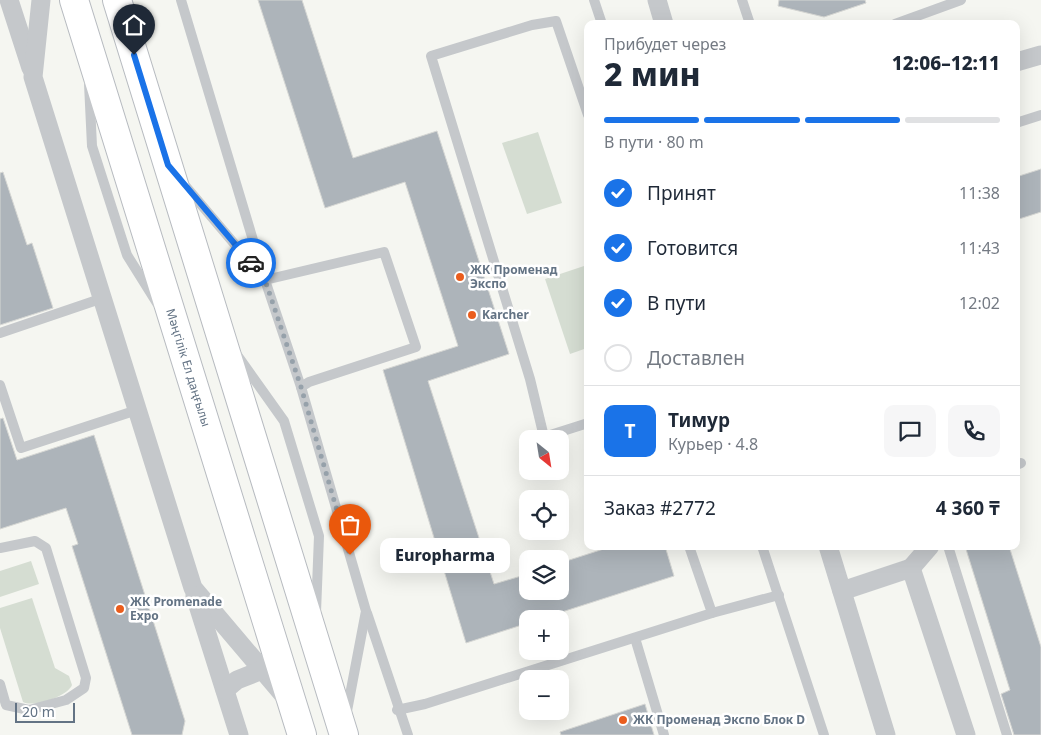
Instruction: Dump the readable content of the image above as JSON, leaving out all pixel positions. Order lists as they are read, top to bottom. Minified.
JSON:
{"streets":{"main road":["Мәңгілік Ел даңғылы"]},"places":["ЖК Променад Экспо","Karcher","Europharma","ЖК Promenade Expo","ЖК Променад Экспо Блок D"],"scale_bar":"20 m","north":"bottom right","page":{"heading":["2 мин","Прибудет через","12:06–12:11"],"panel":["Тимур","Курьер · 4.8","Заказ #2772","4 360 ₸"],"bar":"В пути · 80 m","list":[["Принят","11:38"],["Готовится","11:43"],["В пути","12:02"],"Доставлен"],"round":"Т","map_buttons":["+","−"],"bubble":"Europharma","scale":"20 m"}}
